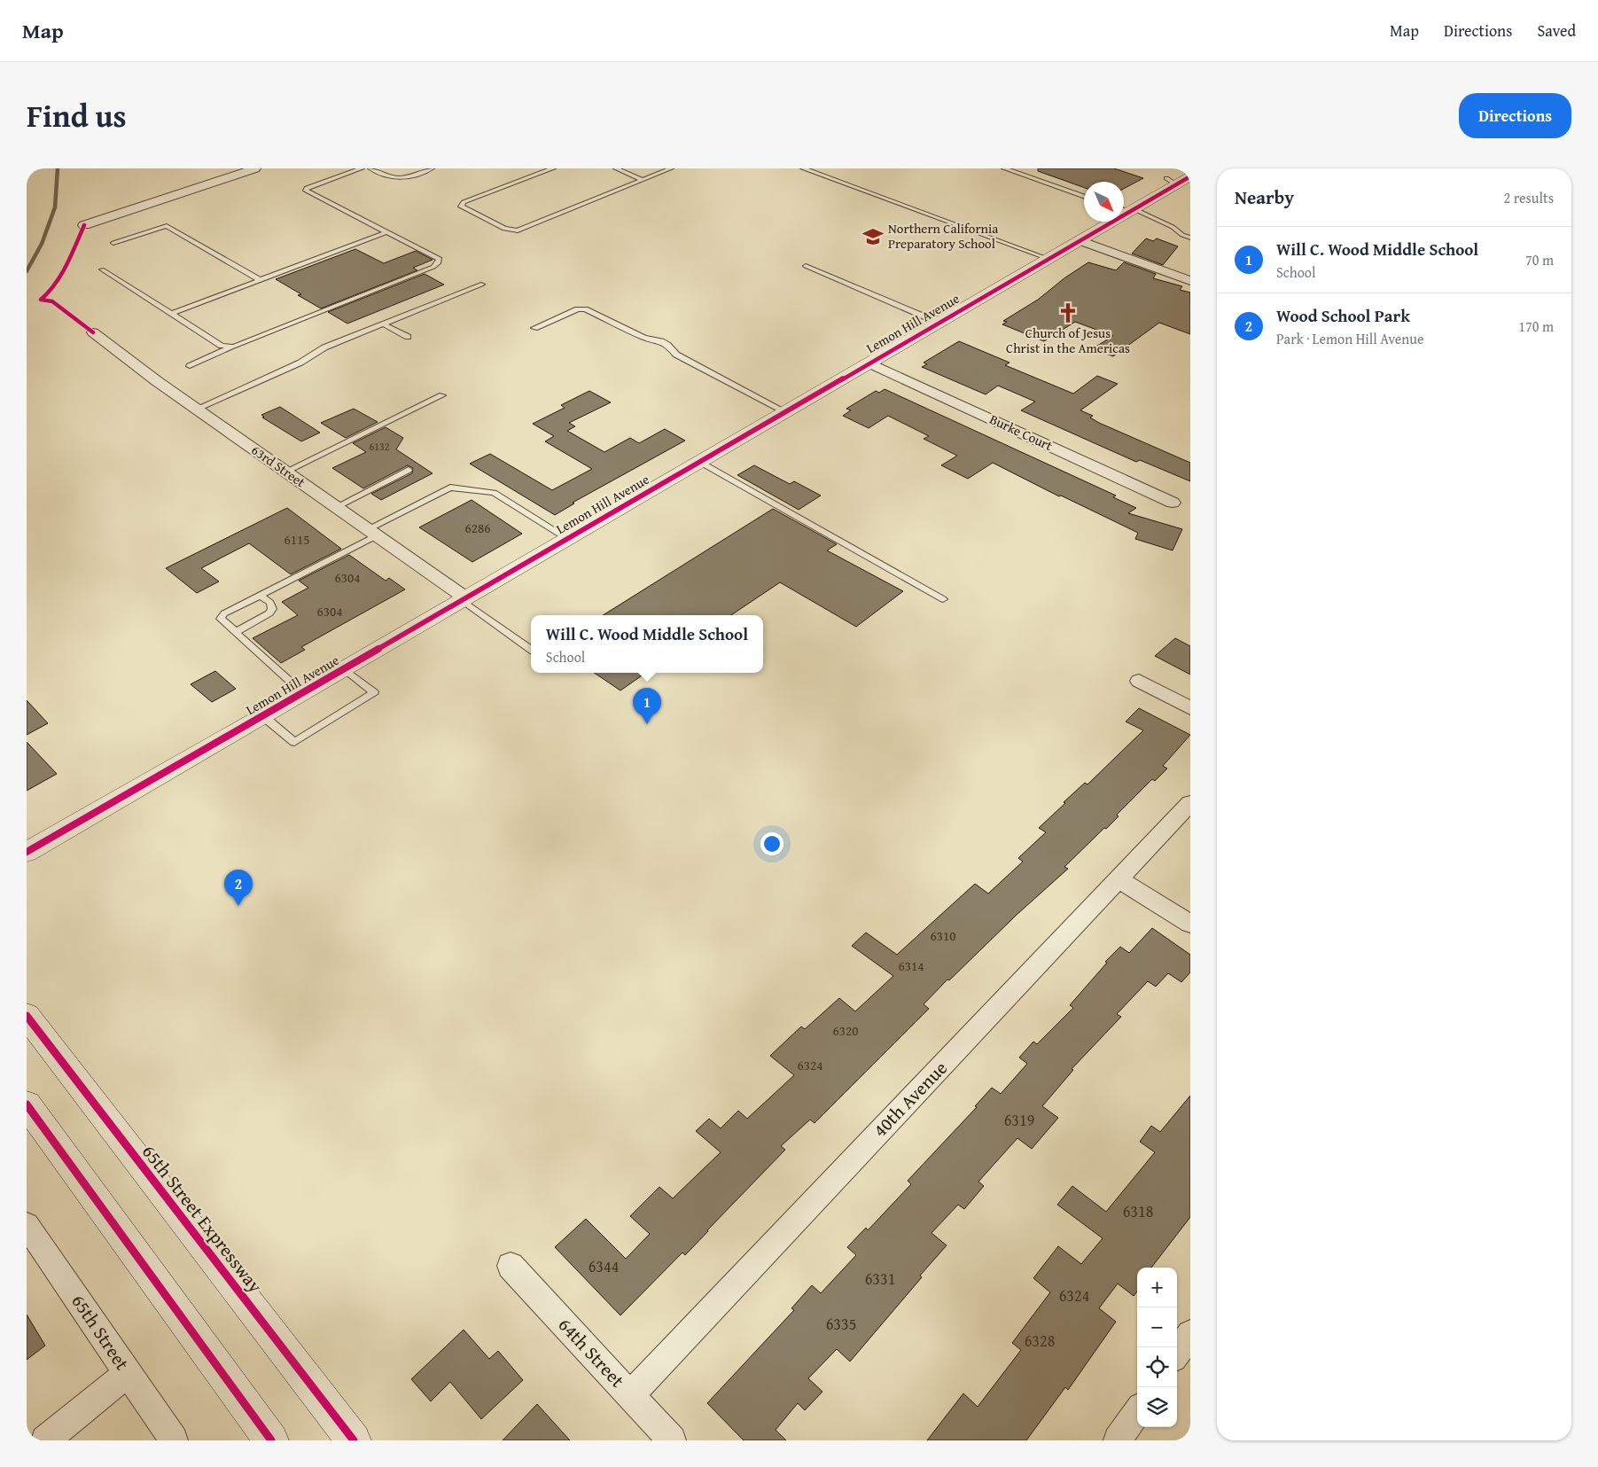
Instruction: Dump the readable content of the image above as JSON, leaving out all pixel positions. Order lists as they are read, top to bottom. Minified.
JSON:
{"streets":{"street":["Lemon Hill Avenue","Burke Court","63rd Street","40th Avenue","65th Street Expressway","65th Street","64th Street"]},"crossings":[["Lemon Hill Avenue","Burke Court"],["Lemon Hill Avenue","63rd Street"],["40th Avenue","64th Street"]],"places":{"school or university":["Northern California Preparatory School"],"church":["Church of Jesus Christ in the Americas"]},"house_numbers":["6132","6286","6115","6304","6304","6310","6314","6320","6324","6319","6318","6344","6331","6324","6335","6328"],"north":"bottom right","page":{"header":"Map","nav":["Map","Directions","Saved"],"title":"Find us","buttons":"Directions","heading":["Nearby","2 results"],"list":[{"mark":"1","name":"Will C. Wood Middle School","note":"School","value":"70 m"},{"mark":"2","name":"Wood School Park","note":"Park · Lemon Hill Avenue","value":"170 m"}],"popup":["Will C. Wood Middle School","School"],"pins":["1","2"],"map_buttons":["+","−"]}}
